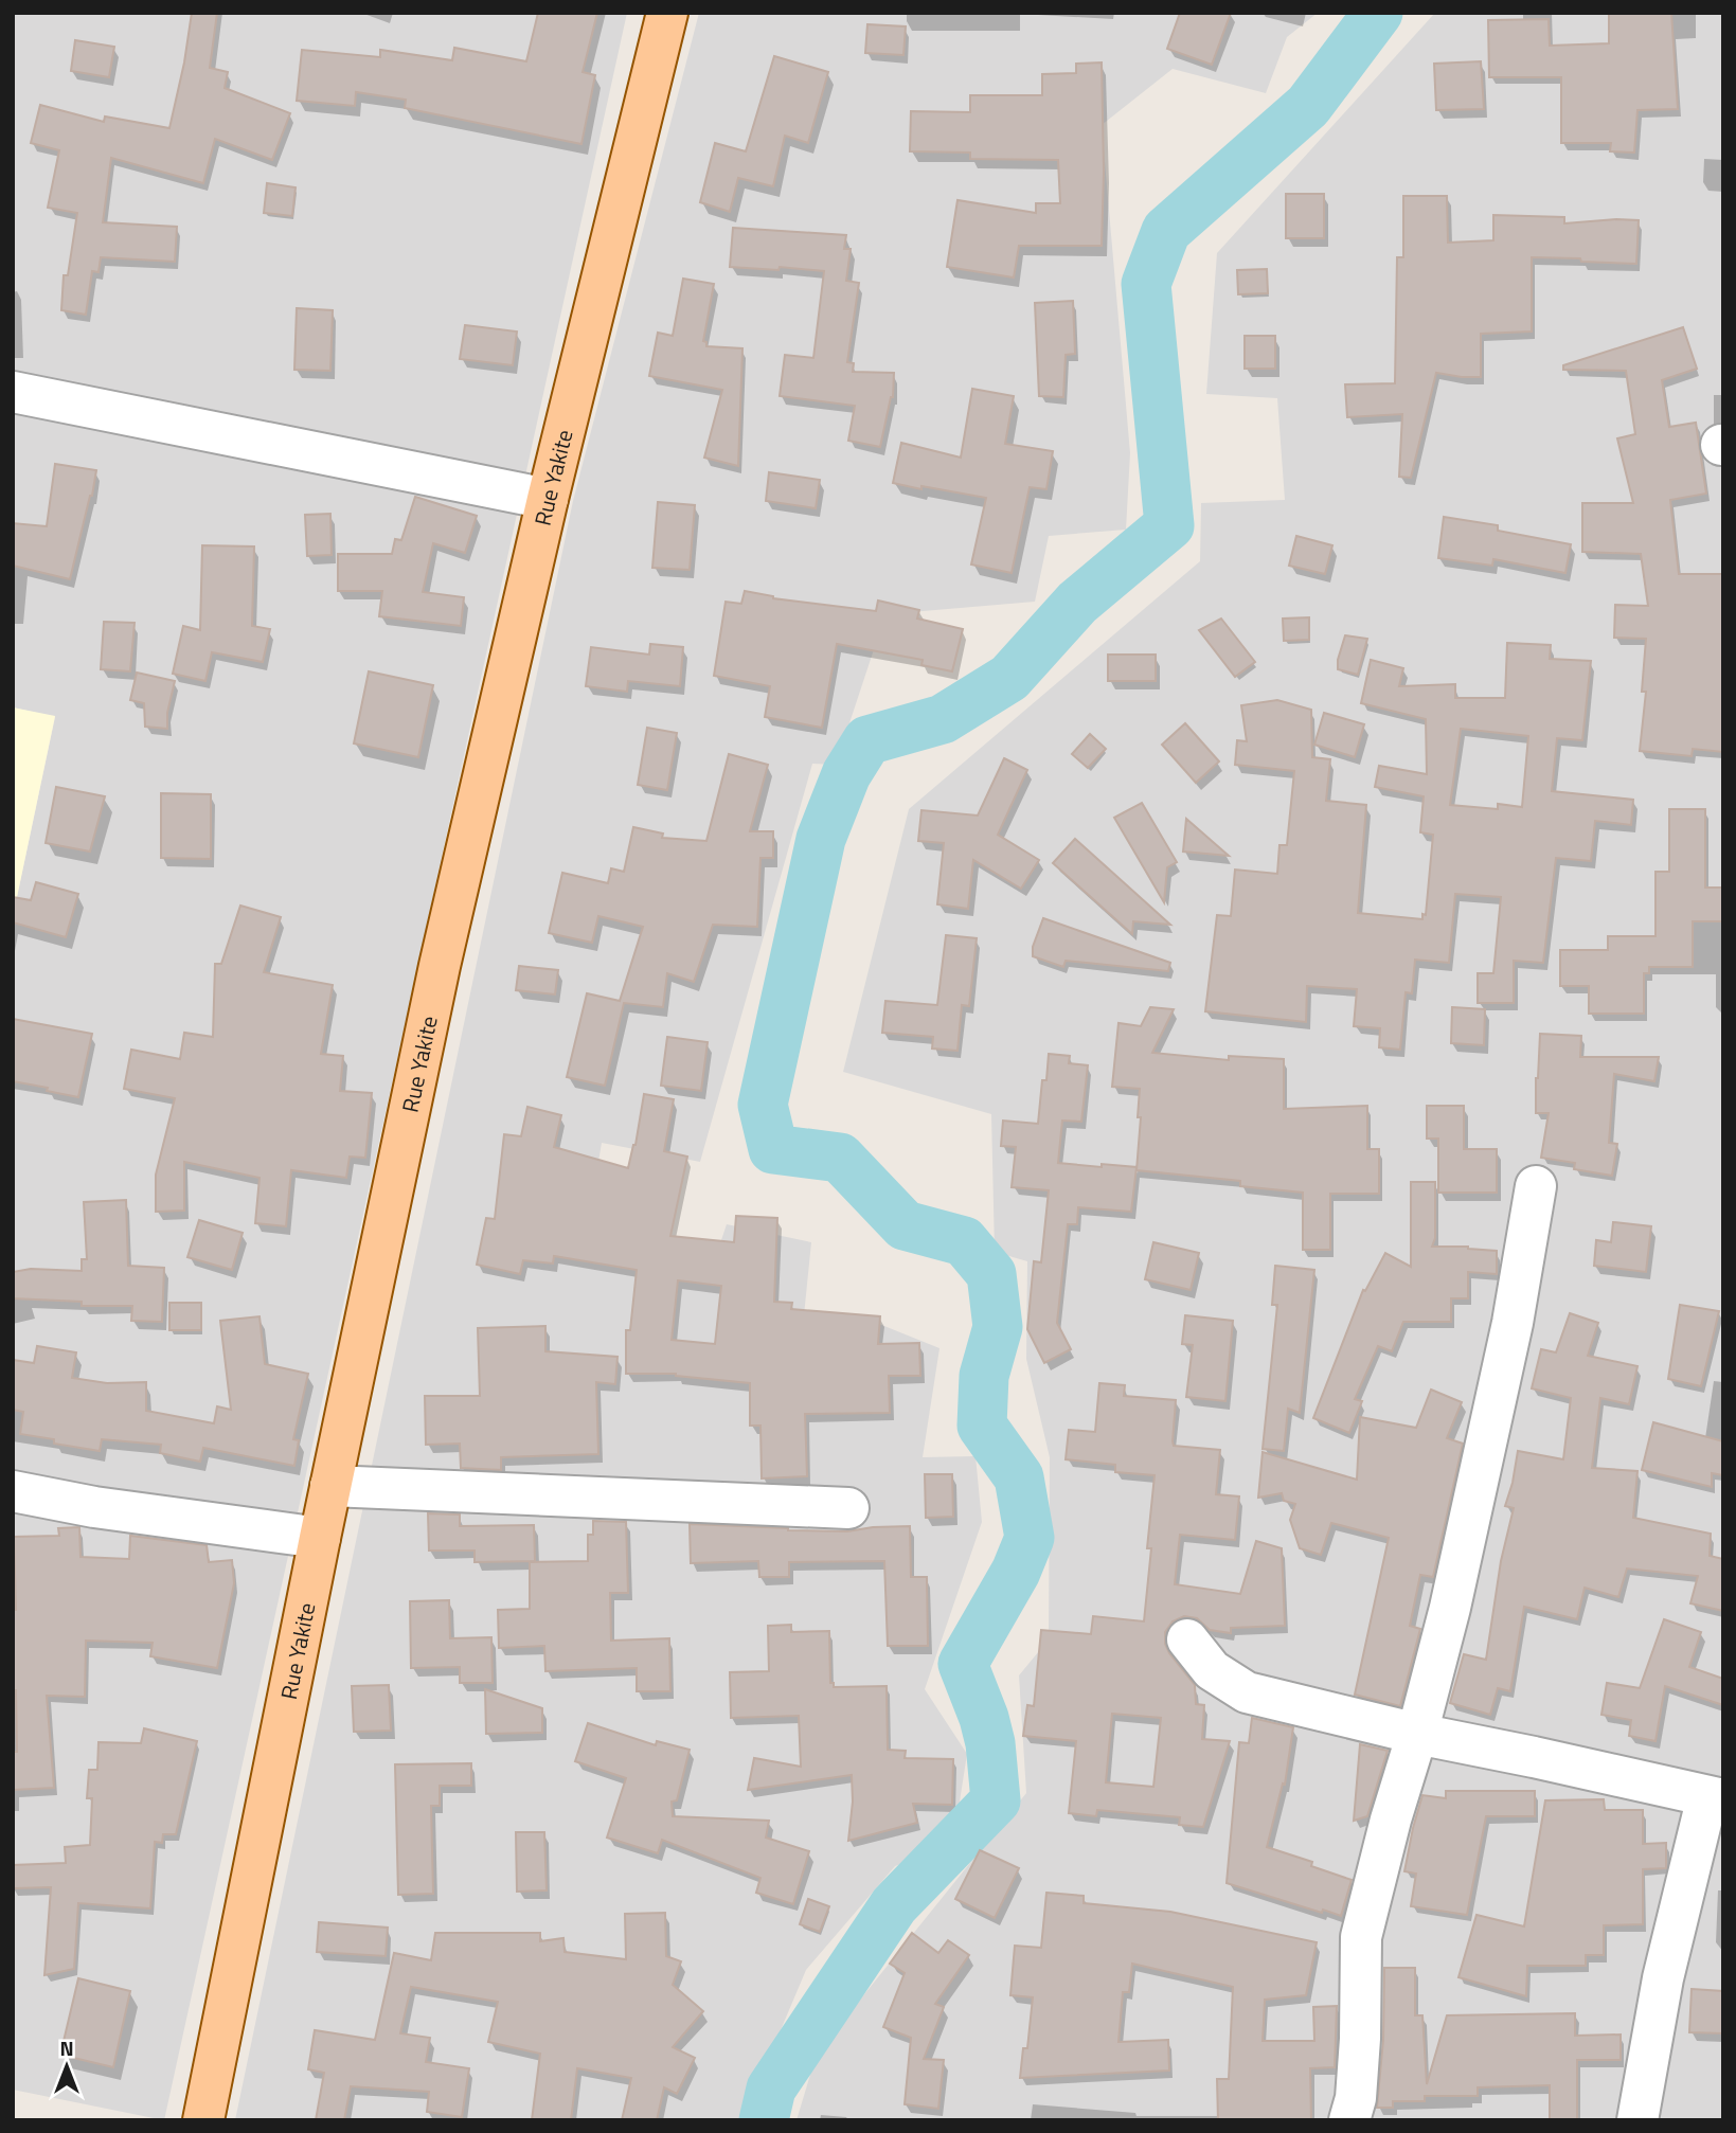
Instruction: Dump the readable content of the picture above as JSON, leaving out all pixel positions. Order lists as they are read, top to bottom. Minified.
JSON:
{"streets":{"main road":["Rue Yakite"]},"north":"top"}
